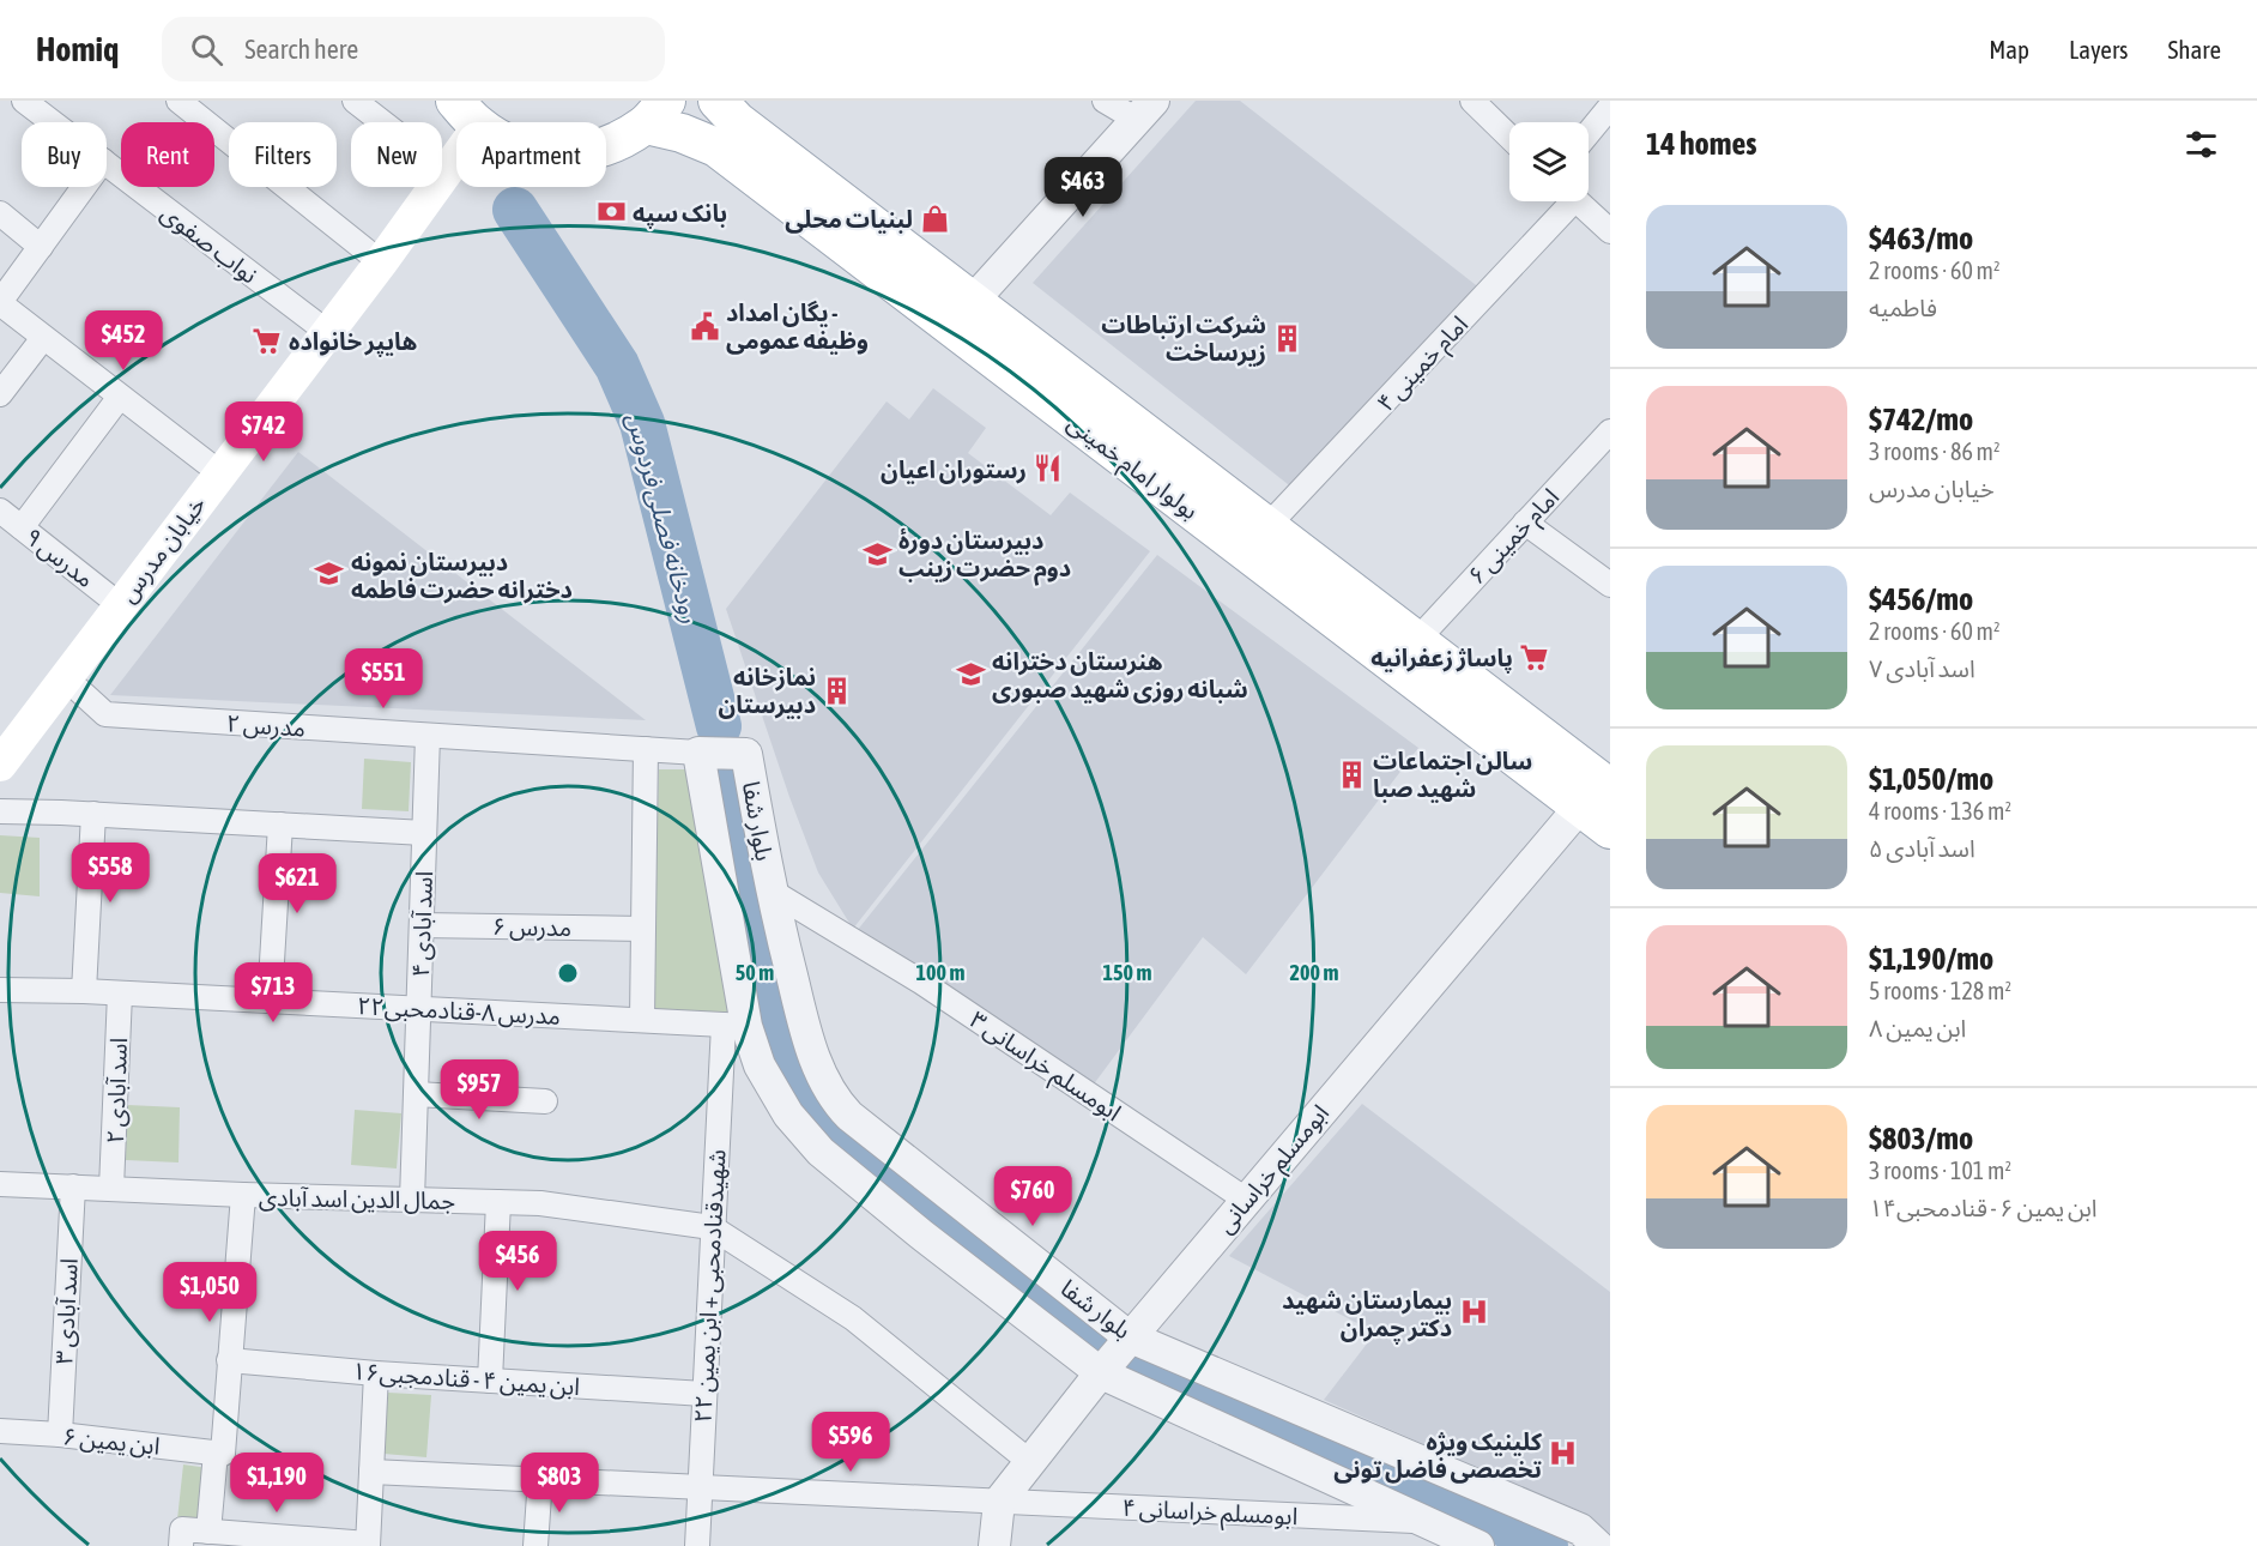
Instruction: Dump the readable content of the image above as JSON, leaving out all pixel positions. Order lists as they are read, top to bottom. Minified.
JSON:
{"streets":{"main road":["بولوار امام خمینی","خیابان مدرس"],"street":["نواب صفوی","امام خمینی ۴","امام خمینی ۶","مدرس ۹","مدرس ۲","بلوار شفا","اسد آبادی ۴","مدرس ۶","مدرس ۸-قنادمحبی۲۲","ابومسلم خراسانی ۳","اسد آبادی ۲","ابومسلم خراسانی","جمال الدین اسد آبادی","شهیدقنادمحبی + ابن یمین ۲۲","اسد آبادی ۳","ابن یمین ۴ - قنادمجبی۱۶","ابن یمین ۶","ابومسلم خراسانی ۴"]},"crossings":[["نواب صفوی","خیابان مدرس"],["امام خمینی ۴","بولوار امام خمینی"],["بولوار امام خمینی","امام خمینی ۶"],["بولوار امام خمینی","ابومسلم خراسانی"],["خیابان مدرس","مدرس ۹"],["خیابان مدرس","مدرس ۲"],["مدرس ۲","بلوار شفا"],["مدرس ۲","اسد آبادی ۴"],["بلوار شفا","مدرس ۸-قنادمحبی۲۲"],["بلوار شفا","ابومسلم خراسانی ۳"],["بلوار شفا","ابومسلم خراسانی"],["بلوار شفا","شهیدقنادمحبی + ابن یمین ۲۲"],["بلوار شفا","ابومسلم خراسانی ۴"],["اسد آبادی ۴","مدرس ۶"],["اسد آبادی ۴","مدرس ۸-قنادمحبی۲۲"],["اسد آبادی ۴","جمال الدین اسد آبادی"],["مدرس ۸-قنادمحبی۲۲","اسد آبادی ۲"],["مدرس ۸-قنادمحبی۲۲","شهیدقنادمحبی + ابن یمین ۲۲"],["ابومسلم خراسانی ۳","ابومسلم خراسانی"],["اسد آبادی ۲","جمال الدین اسد آبادی"],["ابومسلم خراسانی","ابومسلم خراسانی ۴"],["جمال الدین اسد آبادی","شهیدقنادمحبی + ابن یمین ۲۲"],["جمال الدین اسد آبادی","اسد آبادی ۳"],["شهیدقنادمحبی + ابن یمین ۲۲","ابن یمین ۴ - قنادمجبی۱۶"],["شهیدقنادمحبی + ابن یمین ۲۲","ابومسلم خراسانی ۴"],["اسد آبادی ۳","ابن یمین ۶"]],"water":["رودخانه فصلی فردوس"],"places":{"bank":["بانک سپه"],"shop":["لبنیات محلی"],"public building":["یگان امداد - وظیفه عمومی"],"building":["شرکت ارتباطات زیرساخت","نمازخانه دبیرستان","سالن اجتماعات شهید صبا"],"supermarket":["هایپر خانواده","پاساژ زعفرانیه"],"restaurant":["رستوران اعیان"],"school or university":["دبیرستان دورهٔ دوم حضرت زینب","دبیرستان نمونه دخترانه حضرت فاطمه","هنرستان دخترانه شبانه روزی شهید صبوری"],"hospital":["بیمارستان شهید دکتر چمران","کلینیک ویژه تخصصی فاضل تونی"]},"page":{"header":"Homiq","search":"Search here","nav":["Map","Layers","Share"],"heading":"14 homes","chip":["Buy","Rent","Filters","New","Apartment"],"price":["$463","$452","$742","$551","$558","$621","$713","$957","$760","$456","$1,050","$596","$1,190","$803"],"list":[{"name":"$463/mo","note":"2 rooms · 60 m² · فاطمیه"},{"name":"$742/mo","note":"3 rooms · 86 m² · خیابان مدرس"},{"name":"$456/mo","note":"2 rooms · 60 m² · اسد آبادی ۷"},{"name":"$1,050/mo","note":"4 rooms · 136 m² · اسد آبادی ۵"},{"name":"$1,190/mo","note":"5 rooms · 128 m² · ابن یمین ۸"},{"name":"$803/mo","note":"3 rooms · 101 m² · ابن یمین ۶ - قنادمحبی۱۴"}]},"rings":["50 m","100 m","150 m","200 m"]}
